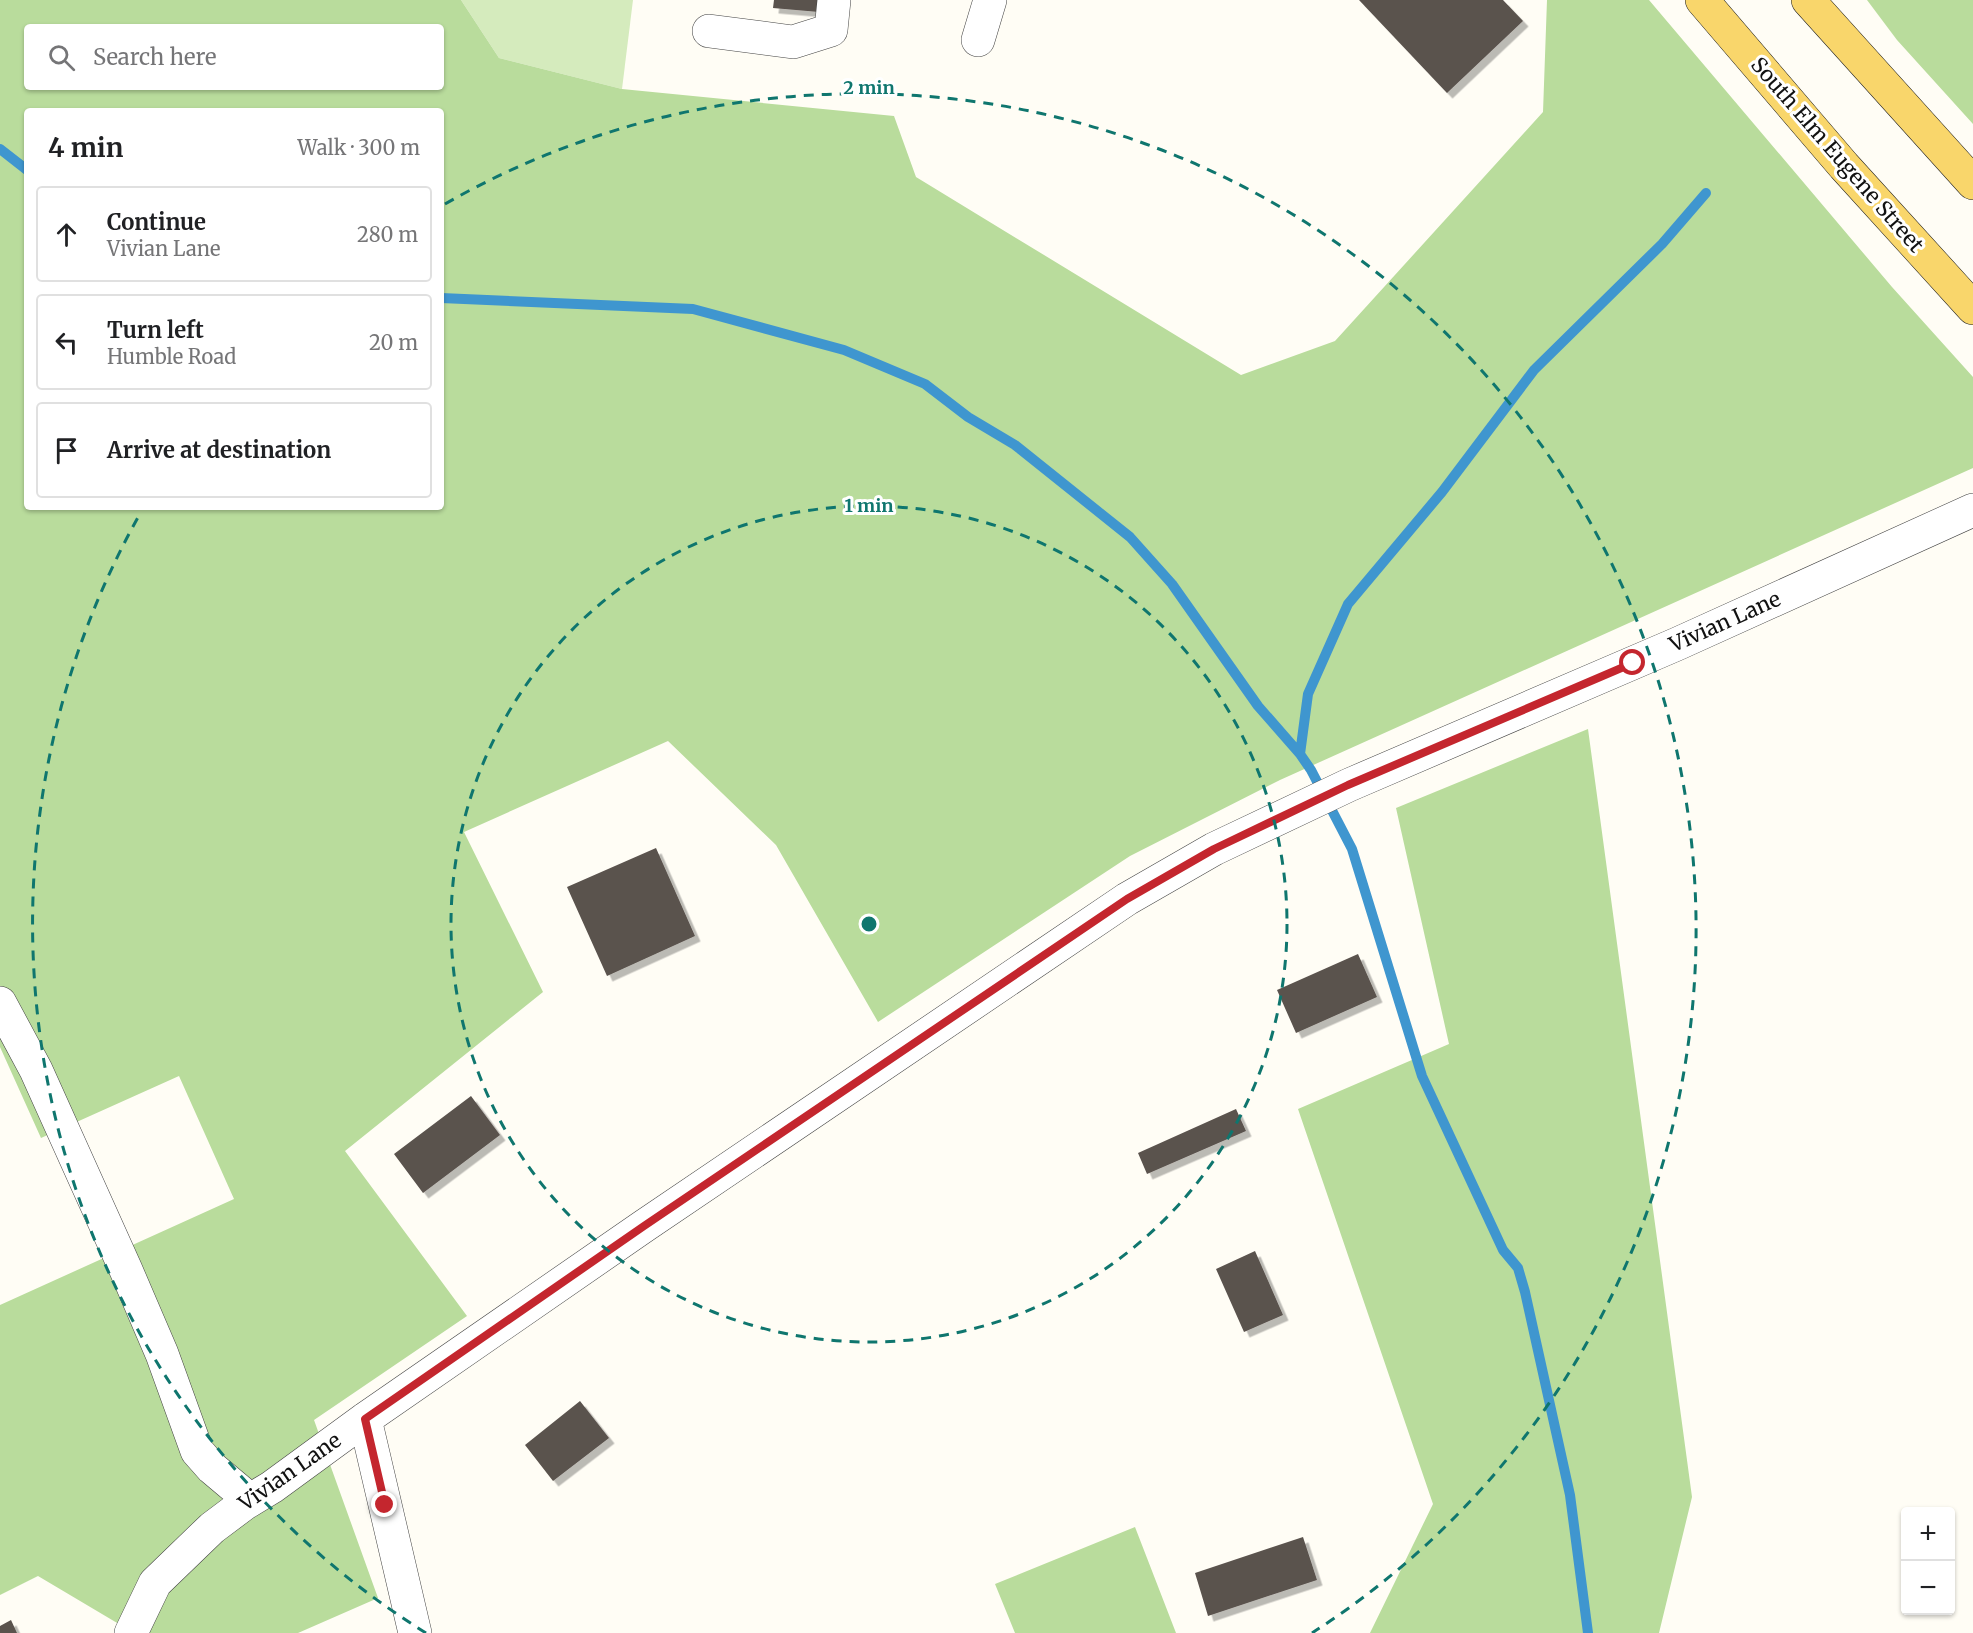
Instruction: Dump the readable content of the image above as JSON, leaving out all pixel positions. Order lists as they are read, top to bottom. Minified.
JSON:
{"streets":{"main road":["South Elm Eugene Street"],"street":["Vivian Lane"]},"page":{"search":"Search here","heading":["4 min","Walk · 300 m"],"list":[["Continue","Vivian Lane","280 m"],["Turn left","Humble Road","20 m"],"Arrive at destination"],"map_buttons":["+","−"]},"rings":["2 min","1 min"]}
